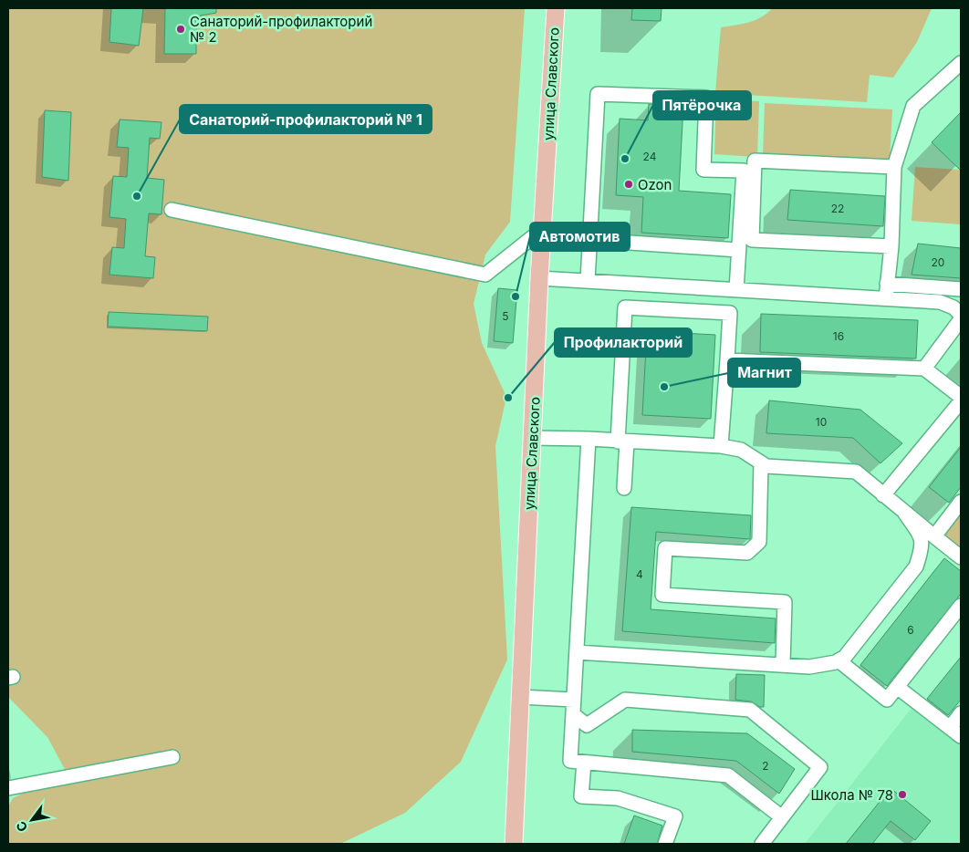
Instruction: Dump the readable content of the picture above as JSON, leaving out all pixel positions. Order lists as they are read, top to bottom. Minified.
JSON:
{"streets":{"main road":["улица Славского"]},"places":["Санаторий-профилакторий № 2","Пятёрочка","Ozon","Санаторий-профилакторий № 1","Автомотив","Магнит","Профилакторий","Школа № 78"],"house_numbers":["24","22","20","5","16","10","4","6","2"],"north":"bottom left"}
